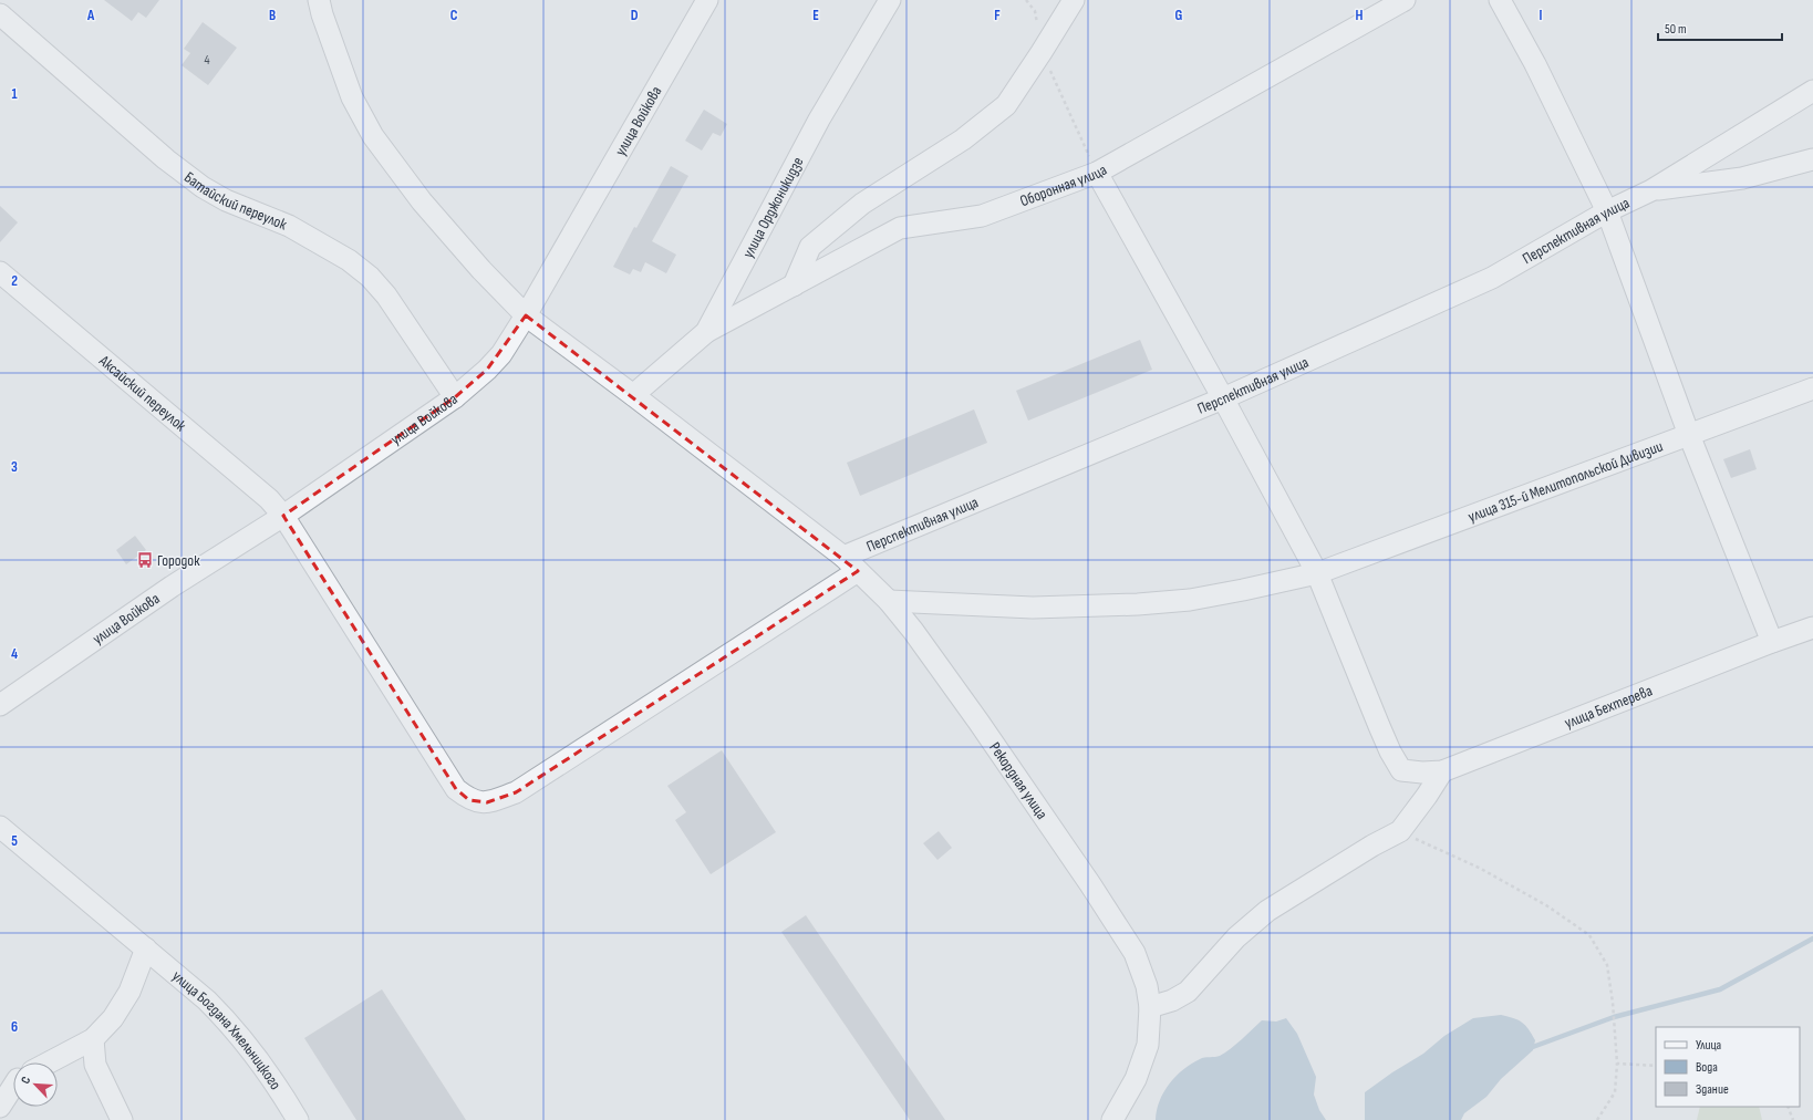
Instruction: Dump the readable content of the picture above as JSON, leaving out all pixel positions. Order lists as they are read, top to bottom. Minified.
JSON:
{"streets":{"street":["улица Войкова","Оборонная улица","Батайский переулок","улица Орджоникидзе","Перспективная улица","Аксайский переулок","улица 315-й Мелитопольской Дивизии","улица Бехтерева","Рекордная улица","улица Богдана Хмельницкого"]},"crossings":[["улица Войкова","Батайский переулок"],["улица Войкова","Аксайский переулок"],["улица Войкова","Рекордная улица"],["Оборонная улица","улица Орджоникидзе"],["улица Орджоникидзе","Рекордная улица"],["Перспективная улица","Аксайский переулок"],["Перспективная улица","Рекордная улица"],["Аксайский переулок","Рекордная улица"],["улица 315-й Мелитопольской Дивизии","улица Бехтерева"],["улица 315-й Мелитопольской Дивизии","Рекордная улица"]],"places":{"bus stop":["Городок"]},"house_numbers":["4"],"legend":["Улица","Вода","Здание"],"scale_bar":"50 m","north":"top left","grid":{"columns":["A","B","C","D","E","F","G","H","I"],"rows":["1","2","3","4","5","6"]}}
